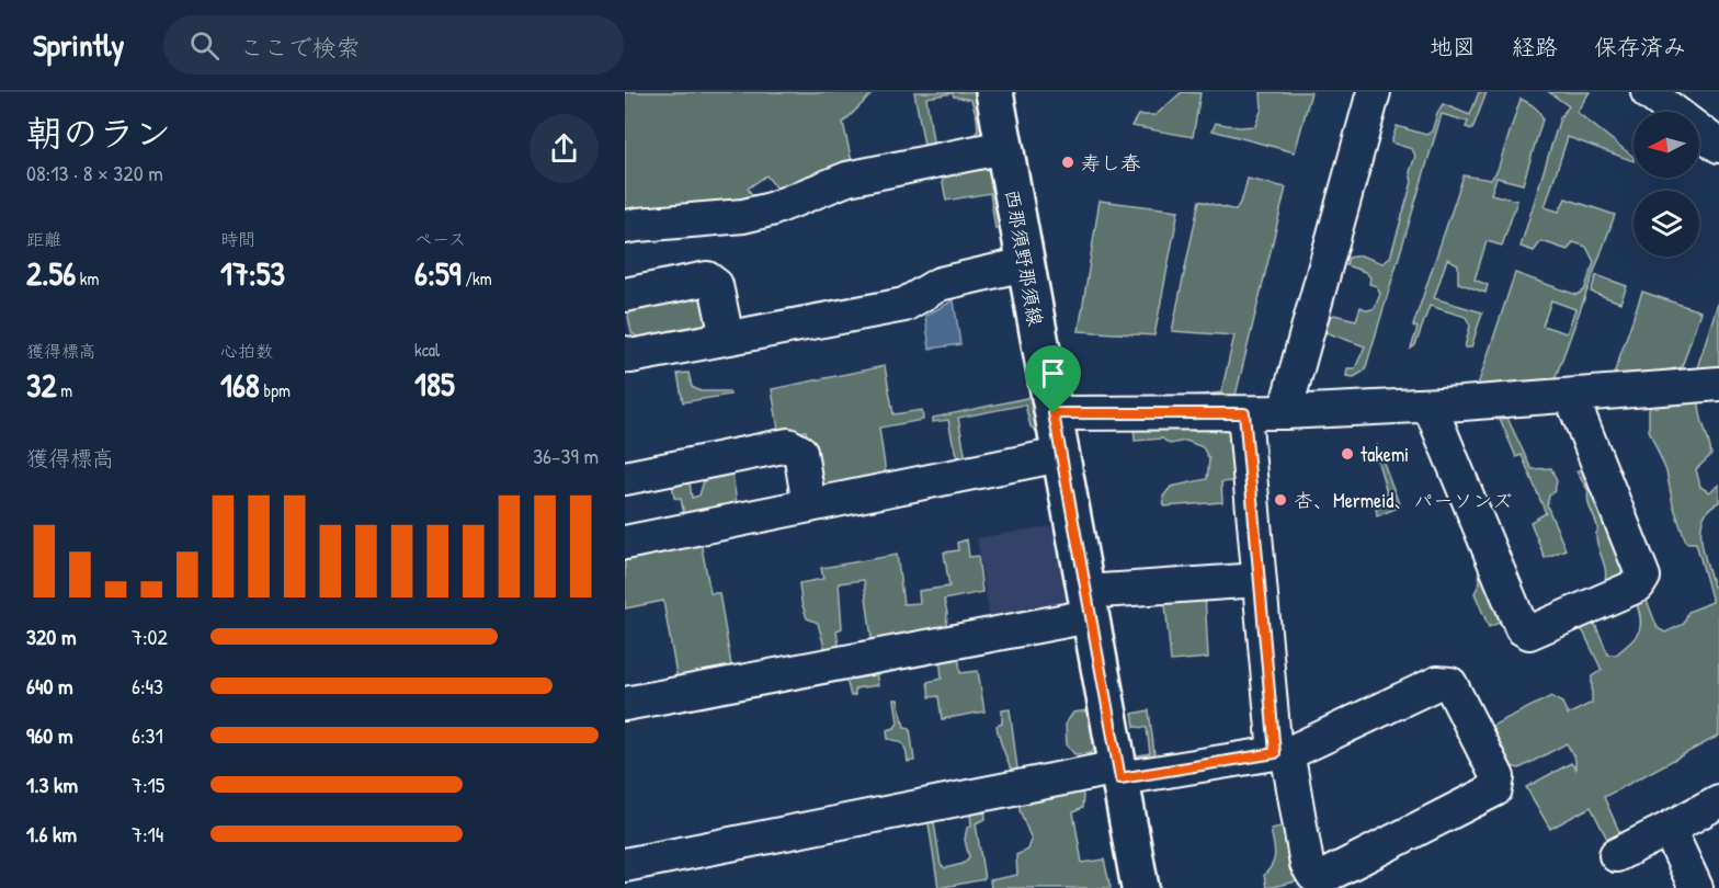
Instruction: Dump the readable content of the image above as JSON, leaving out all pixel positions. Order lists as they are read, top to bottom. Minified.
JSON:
{"streets":{"main road":["西那須野那須線"]},"places":["寿し春","takemi","杏、Mermeid、パーソンズ"],"north":"left","page":{"header":"Sprintly","search":"ここで検索","nav":["地図","経路","保存済み"],"heading":["朝のラン","08:13 · 8 × 320 m"],"stats":[["距離","2.56 km"],["時間","17:53"],["ペース","6:59 /km"],["獲得標高","32 m"],["心拍数","168 bpm"],["kcal","185"]],"chart":["獲得標高","36–39 m"],"list":[{"name":"320 m","note":"7:02"},{"name":"640 m","note":"6:43"},{"name":"960 m","note":"6:31"},{"name":"1.3 km","note":"7:15"},{"name":"1.6 km","note":"7:14"}]}}
